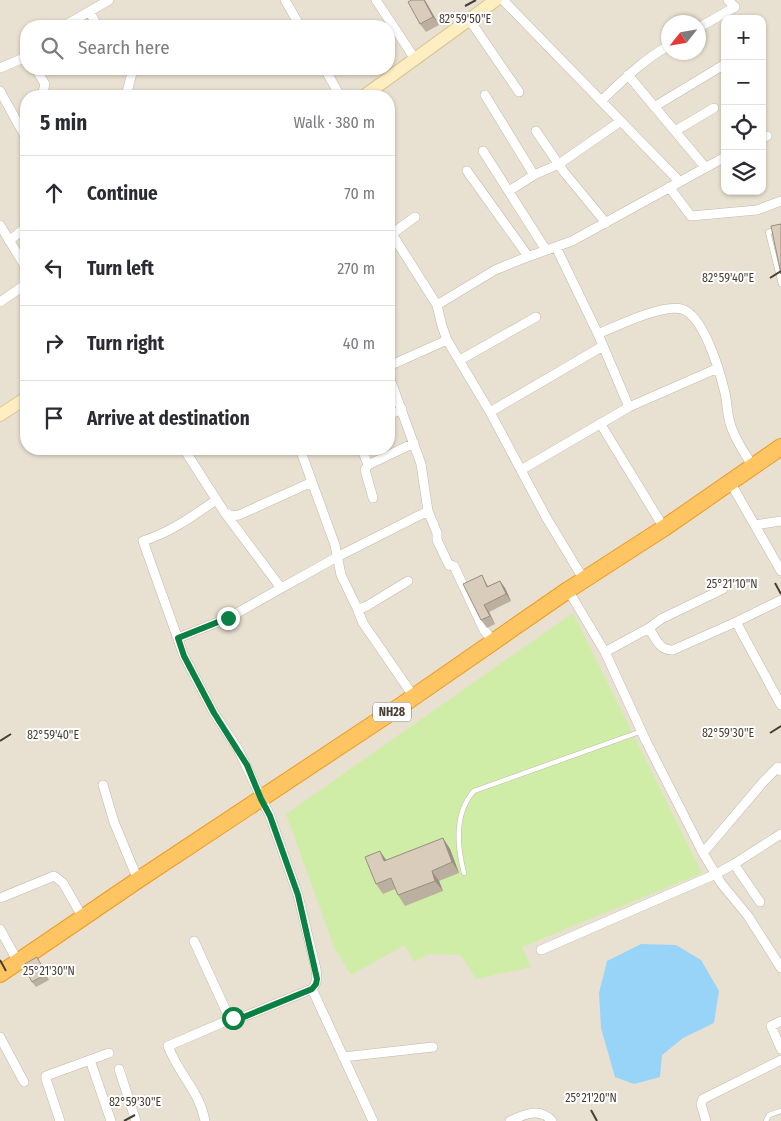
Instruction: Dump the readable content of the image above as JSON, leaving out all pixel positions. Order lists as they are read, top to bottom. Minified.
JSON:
{"streets":{"highway":["NH28"]},"north":"bottom left","page":{"map_buttons":["+","−"],"search":"Search here","heading":["5 min","Walk · 380 m"],"list":[["Continue","70 m"],["Turn left","270 m"],["Turn right","40 m"],"Arrive at destination"]},"coordinates":["82°59'50\"E","82°59'40\"E","25°21'10\"N","82°59'30\"E","25°21'30\"N","25°21'20\"N"]}
